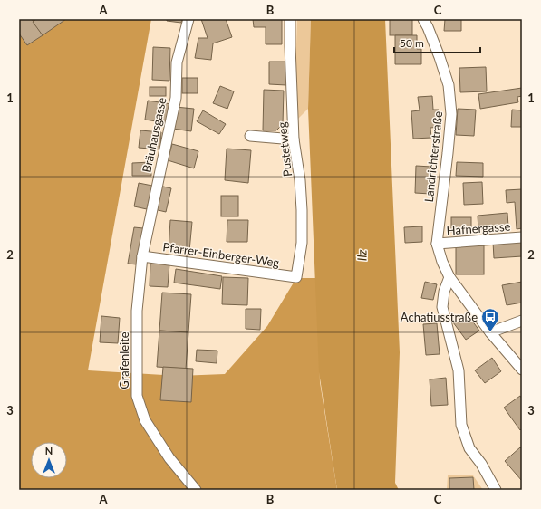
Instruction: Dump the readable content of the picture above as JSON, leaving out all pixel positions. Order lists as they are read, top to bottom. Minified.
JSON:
{"streets":{"street":["Bräuhausgasse","Pustetweg","Landrichterstraße","Hafnergasse","Pfarrer-Einberger-Weg","Grafenleite"]},"crossings":[["Bräuhausgasse","Pfarrer-Einberger-Weg"],["Bräuhausgasse","Grafenleite"],["Pustetweg","Pfarrer-Einberger-Weg"],["Landrichterstraße","Hafnergasse"],["Pfarrer-Einberger-Weg","Grafenleite"]],"water":["Ilz"],"places":{"bus stop":["Achatiusstraße"]},"scale_bar":"50 m","north":"top","grid":{"columns":["A","B","C"],"rows":["1","2","3"]}}
